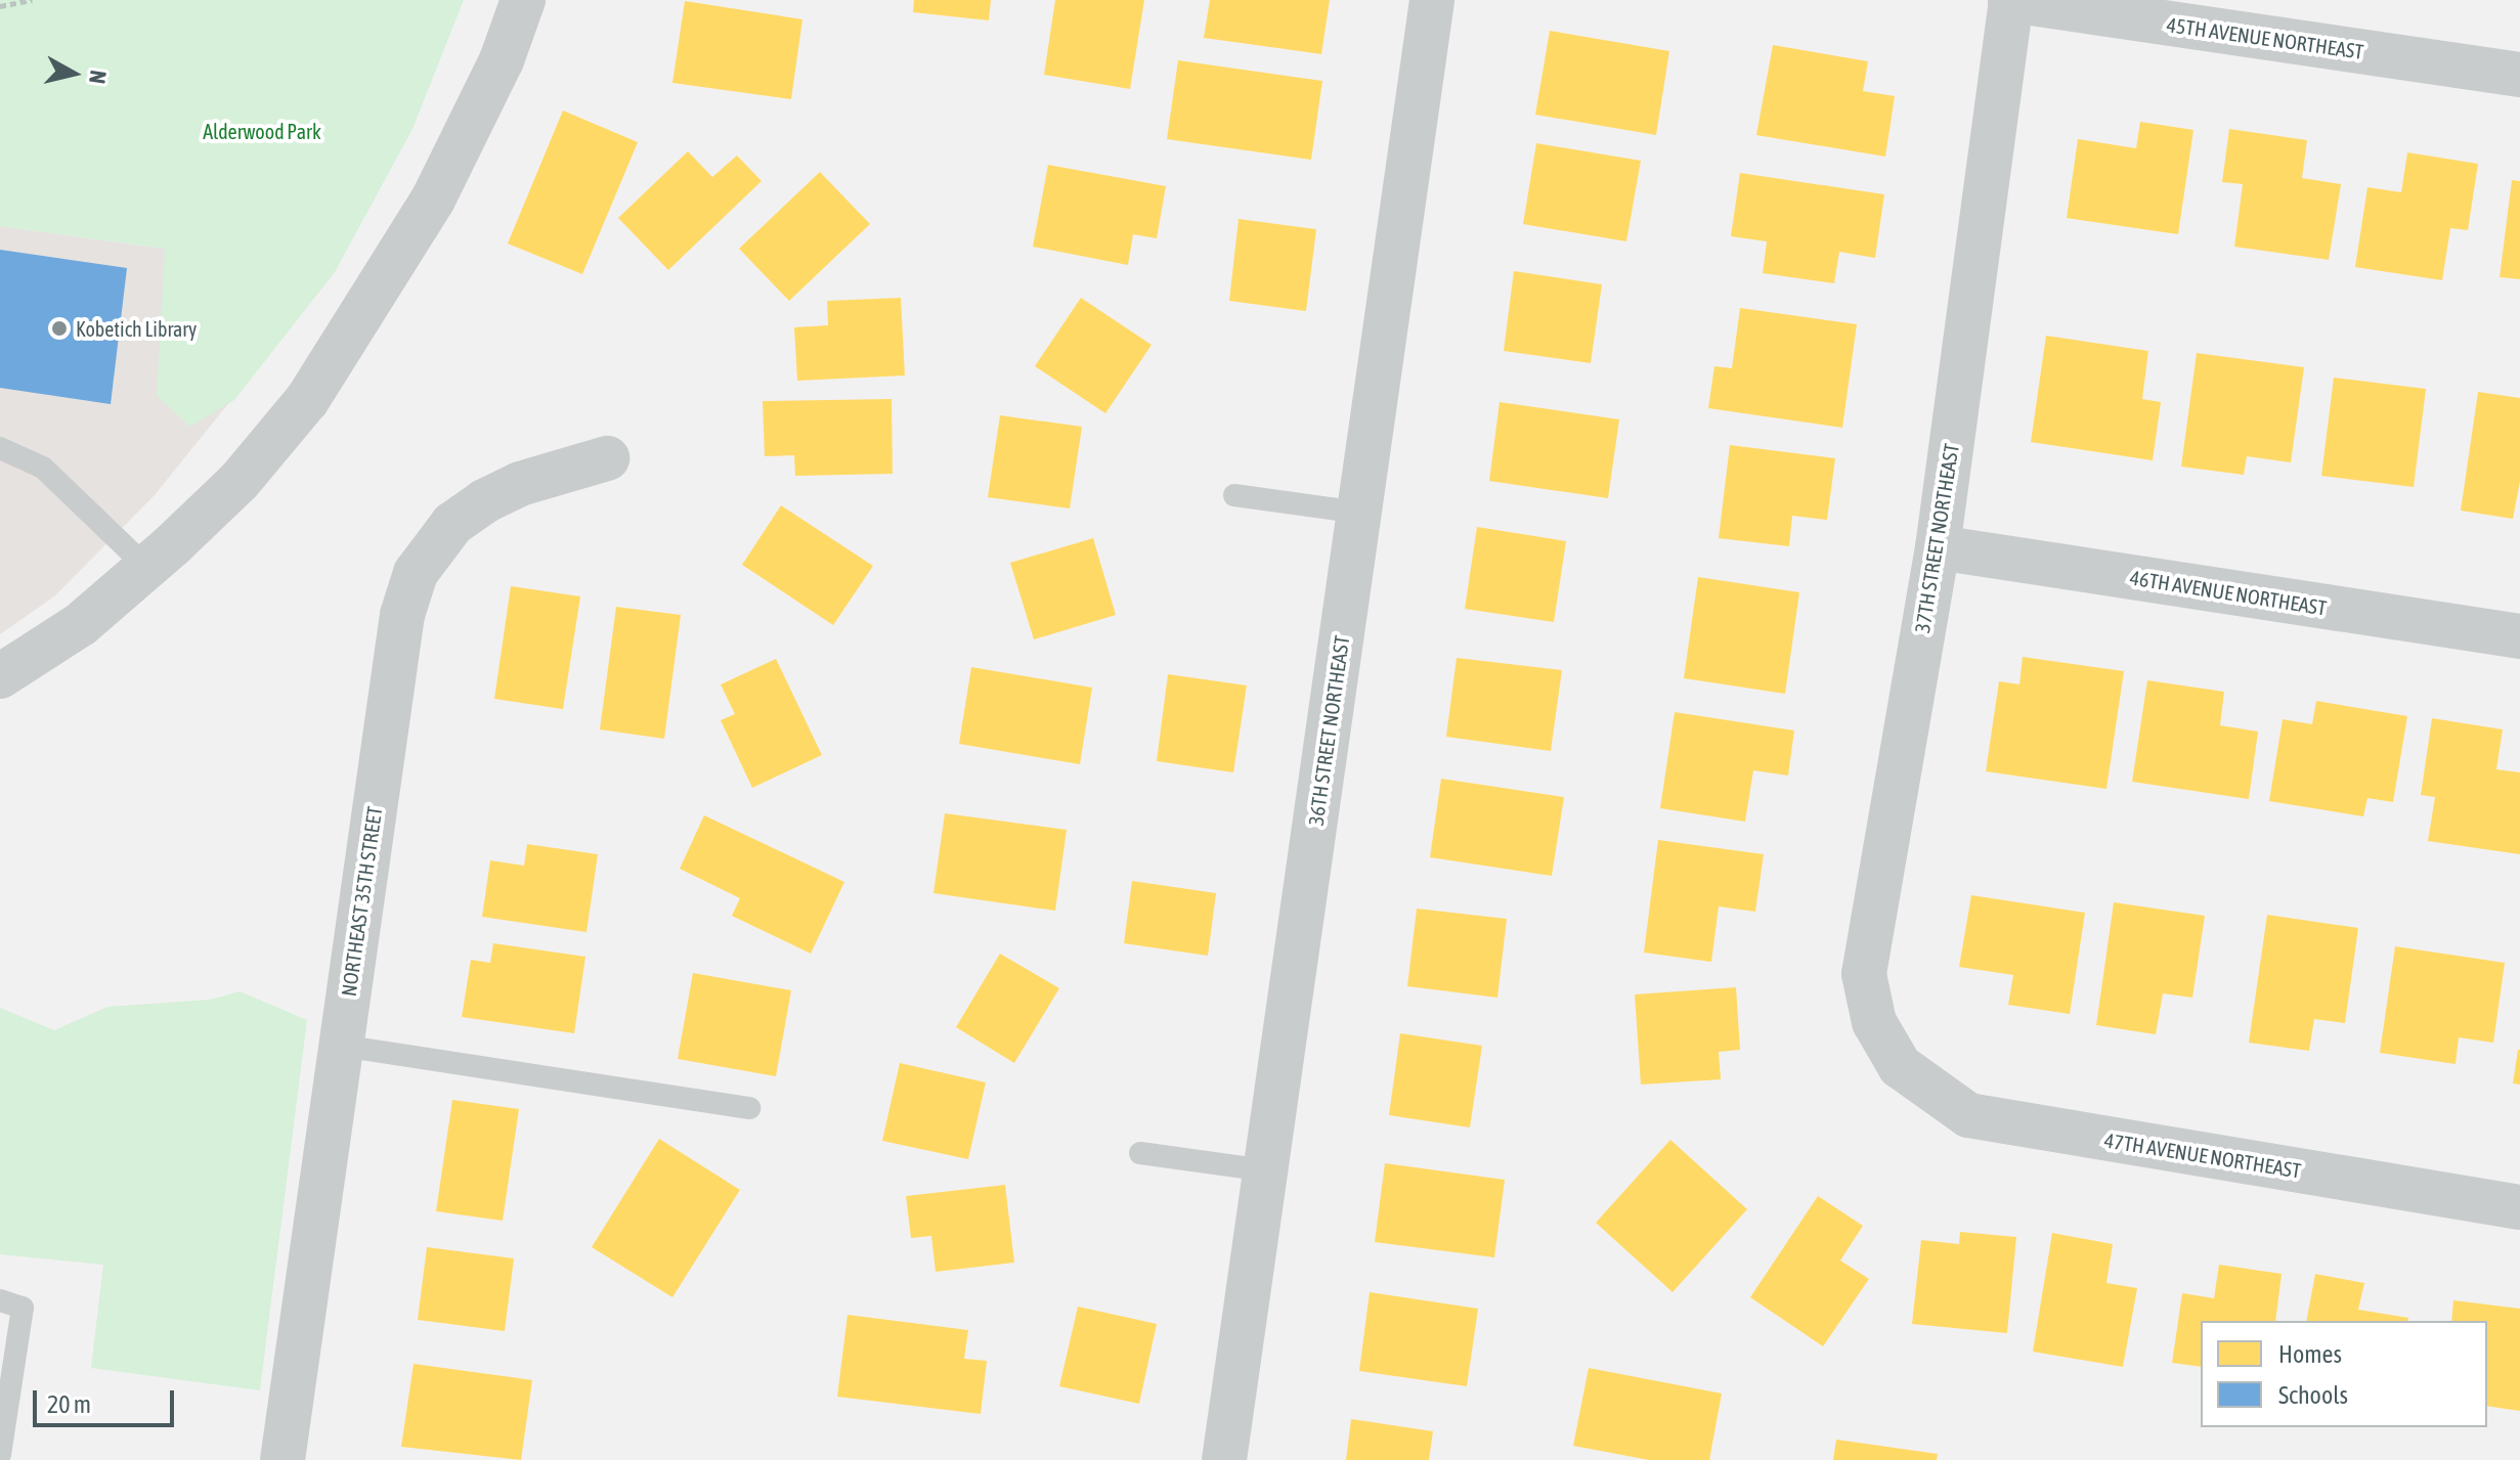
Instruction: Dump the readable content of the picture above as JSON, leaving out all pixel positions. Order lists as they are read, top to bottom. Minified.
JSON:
{"streets":{"street":["45TH AVENUE NORTHEAST","37TH STREET NORTHEAST","46TH AVENUE NORTHEAST","36TH STREET NORTHEAST","NORTHEAST 35TH STREET","47TH AVENUE NORTHEAST"]},"crossings":[["45TH AVENUE NORTHEAST","37TH STREET NORTHEAST"],["37TH STREET NORTHEAST","46TH AVENUE NORTHEAST"],["37TH STREET NORTHEAST","47TH AVENUE NORTHEAST"]],"parks":["Alderwood Park"],"places":["Kobetich Library"],"legend":["Homes","Schools"],"scale_bar":"20 m","north":"right"}
